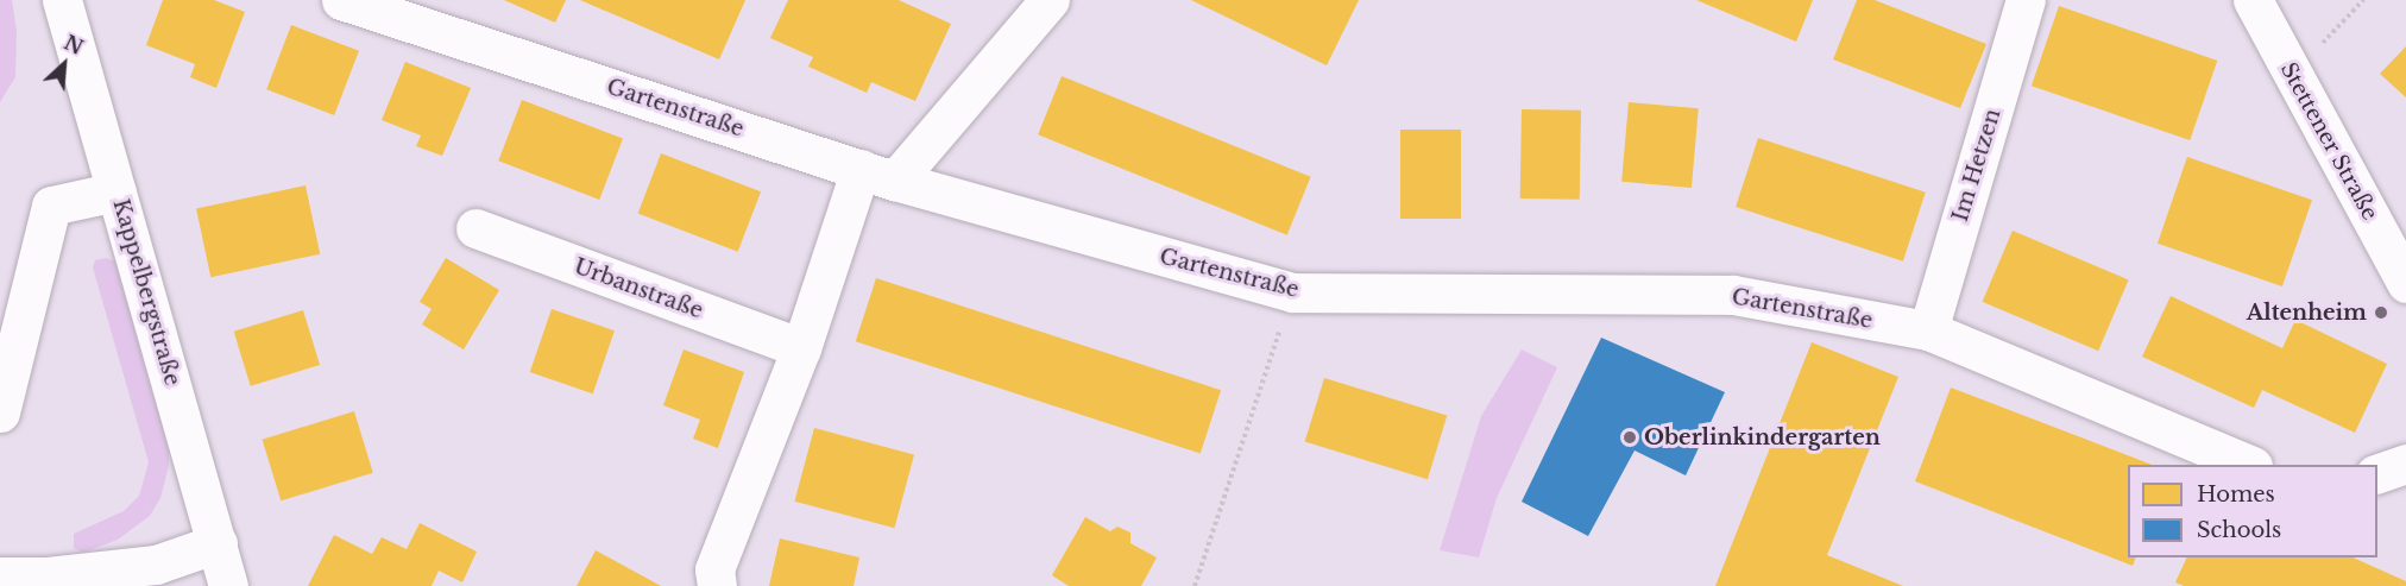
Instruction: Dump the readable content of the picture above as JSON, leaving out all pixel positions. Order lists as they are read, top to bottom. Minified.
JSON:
{"streets":{"street":["Gartenstraße","Stettener Straße","Im Hetzen","Urbanstraße","Kappelbergstraße"]},"crossings":[["Gartenstraße","Im Hetzen"]],"places":["Altenheim","Oberlinkindergarten"],"legend":["Homes","Schools"],"north":"top right"}
